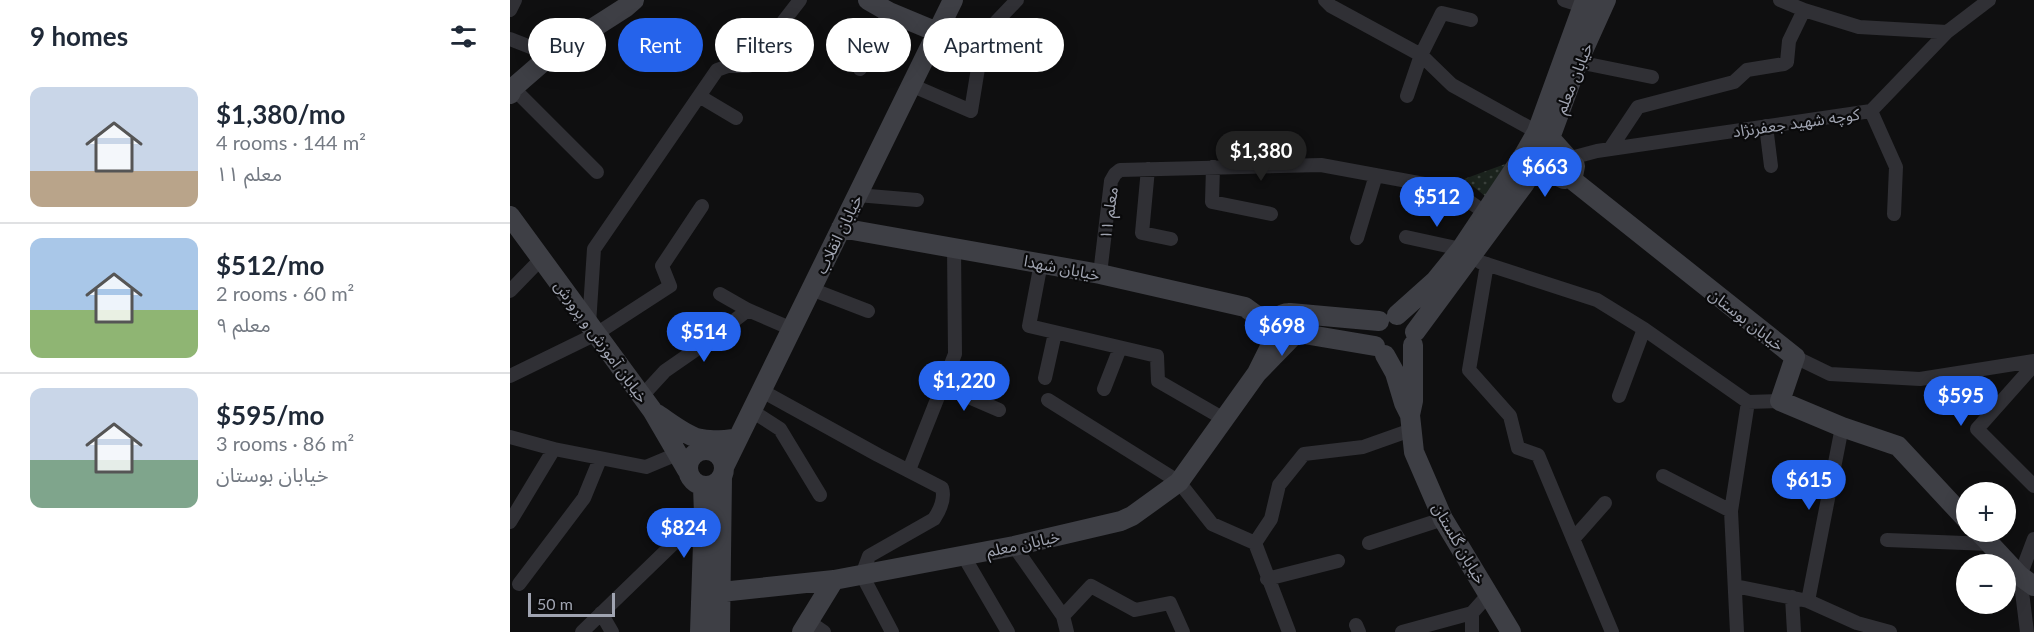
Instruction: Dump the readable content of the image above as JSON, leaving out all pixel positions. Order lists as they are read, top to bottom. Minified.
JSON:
{"streets":{"main road":["خیابان معلم","خیابان انقلاب","خیابان شهدا","خیابان بوستان","خیابان آموزش و پرورش","خیابان گلستان"],"street":["کوچه شهید جعفرنژاد","معلم ۱۱"]},"crossings":[["خیابان معلم","معلم ۱۱"],["خیابان معلم","خیابان شهدا"],["خیابان معلم","خیابان بوستان"],["کوچه شهید جعفرنژاد","خیابان بوستان"],["معلم ۱۱","خیابان شهدا"],["خیابان انقلاب","خیابان شهدا"],["خیابان انقلاب","خیابان آموزش و پرورش"]],"scale_bar":"50 m","page":{"heading":"9 homes","chip":["Buy","Rent","Filters","New","Apartment"],"list":[{"name":"$1,380/mo","note":"4 rooms · 144 m² · معلم ۱۱"},{"name":"$512/mo","note":"2 rooms · 60 m² · معلم ۹"},{"name":"$595/mo","note":"3 rooms · 86 m² · خیابان بوستان"}],"price":["$1,380","$663","$512","$698","$514","$1,220","$595","$615","$824"],"map_buttons":["+","−"],"scale":"50 m"}}
